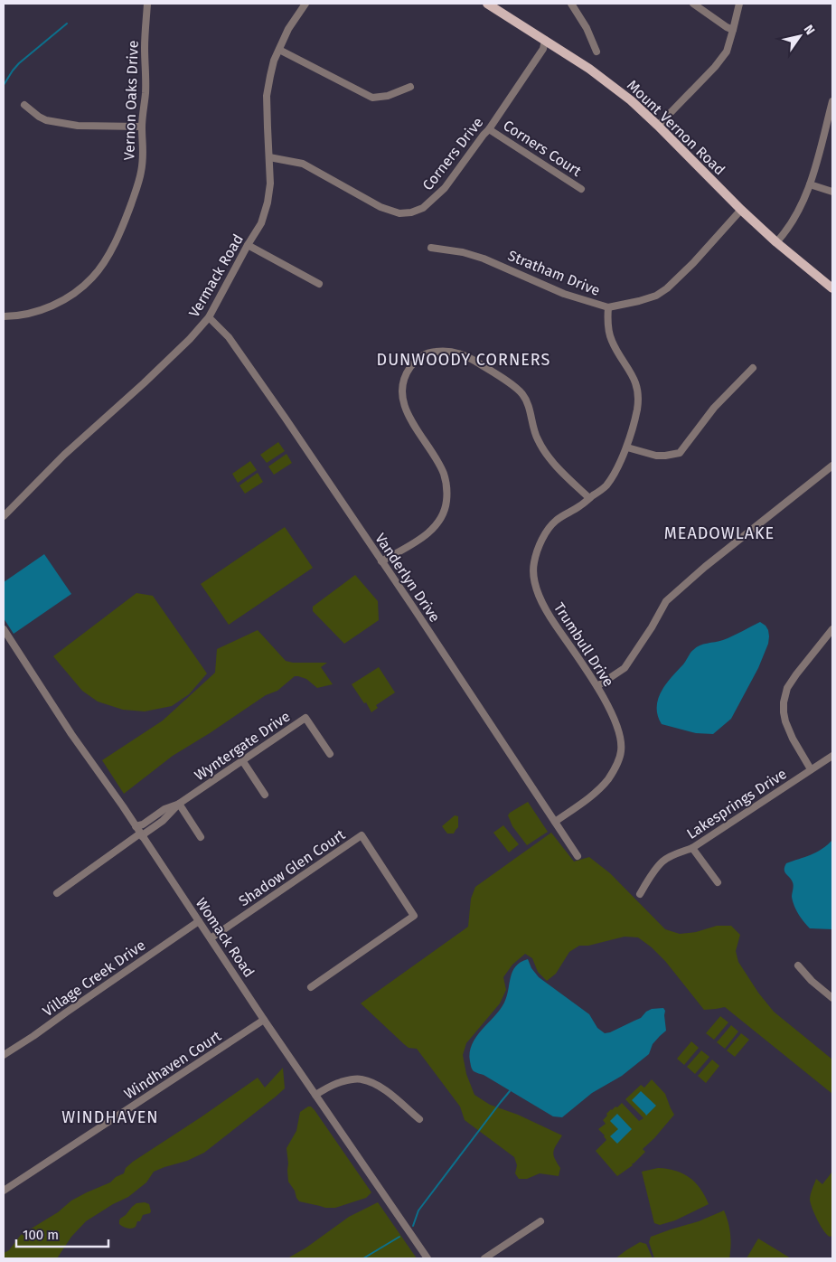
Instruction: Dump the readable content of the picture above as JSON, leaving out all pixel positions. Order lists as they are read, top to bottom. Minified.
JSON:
{"streets":{"main road":["Mount Vernon Road"],"street":["Vernon Oaks Drive","Corners Court","Corners Drive","Stratham Drive","Vermack Road","Vanderlyn Drive","Trumbull Drive","Wyntergate Drive","Lakesprings Drive","Shadow Glen Court","Womack Road","Village Creek Drive","Windhaven Court"]},"crossings":[["Mount Vernon Road","Corners Drive"],["Mount Vernon Road","Stratham Drive"],["Corners Court","Corners Drive"],["Corners Drive","Vermack Road"],["Stratham Drive","Trumbull Drive"],["Vermack Road","Vanderlyn Drive"],["Vanderlyn Drive","Trumbull Drive"],["Wyntergate Drive","Womack Road"],["Shadow Glen Court","Womack Road"],["Womack Road","Village Creek Drive"],["Womack Road","Windhaven Court"]],"districts":["DUNWOODY CORNERS","MEADOWLAKE","WINDHAVEN"],"scale_bar":"100 m","north":"top right"}
